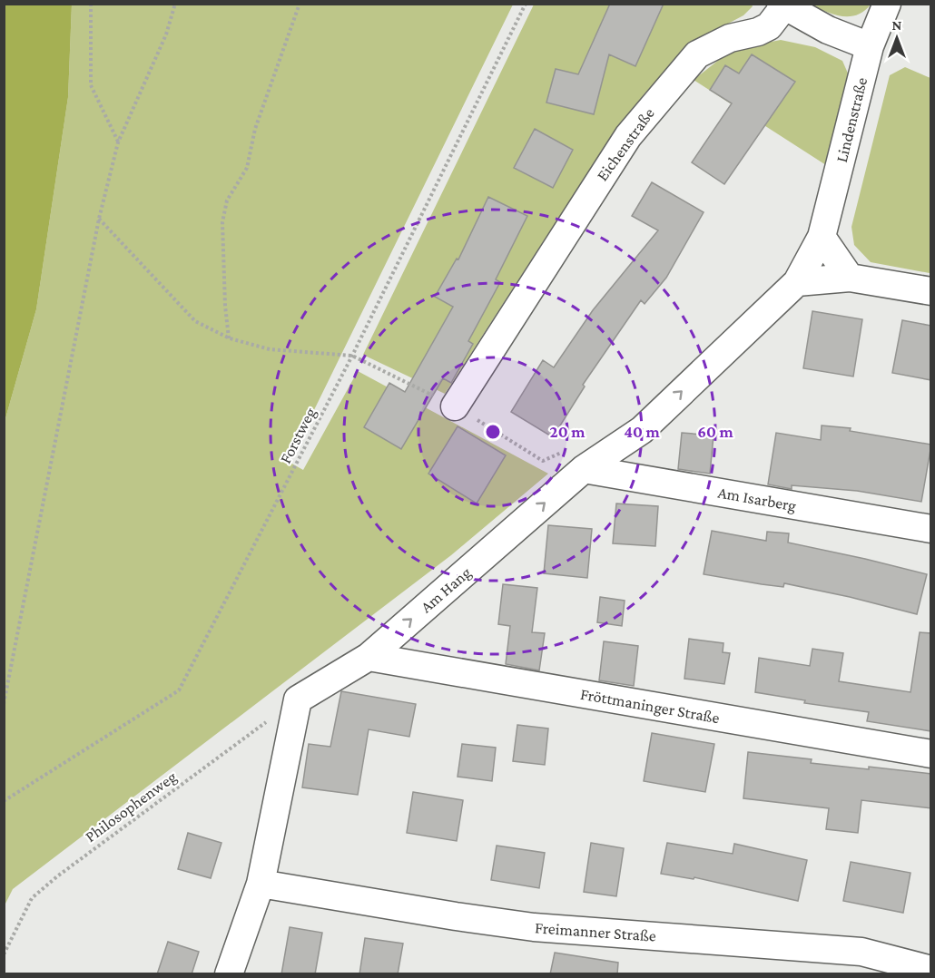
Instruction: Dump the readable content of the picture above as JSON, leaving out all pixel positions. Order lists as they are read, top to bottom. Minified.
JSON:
{"streets":{"street":["Lindenstraße","Eichenstraße","Am Isarberg","Am Hang","Fröttmaninger Straße","Freimanner Straße"],"path":["Forstweg","Philosophenweg"]},"crossings":[["Lindenstraße","Eichenstraße"],["Lindenstraße","Am Hang"],["Am Isarberg","Am Hang"],["Am Hang","Fröttmaninger Straße"],["Am Hang","Philosophenweg"]],"one_way":["Am Hang"],"north":"top","rings":["20 m","40 m","60 m"]}
